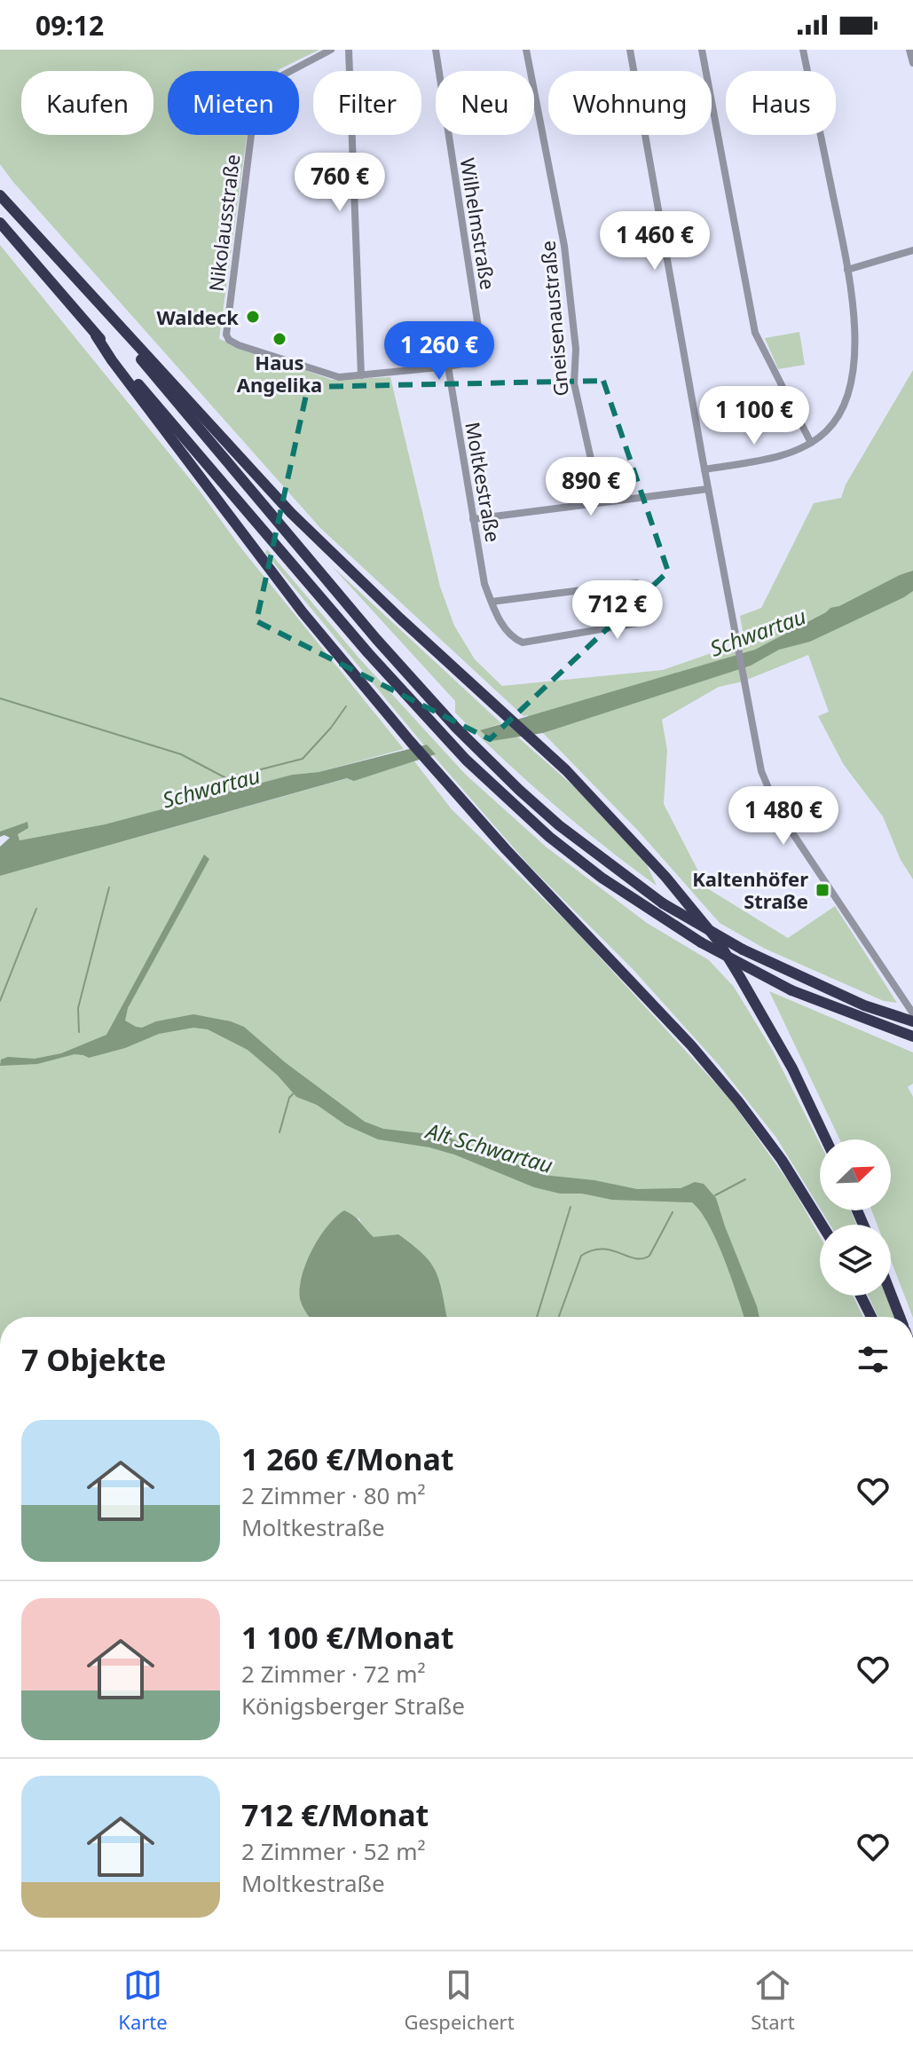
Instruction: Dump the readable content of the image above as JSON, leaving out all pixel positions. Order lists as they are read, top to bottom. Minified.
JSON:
{"streets":{"street":["Nikolausstraße","Wilhelmstraße","Gneisenaustraße","Moltkestraße"]},"crossings":[["Wilhelmstraße","Moltkestraße"]],"water":["Schwartau","Alt Schwartau"],"places":{"other":["Waldeck","Haus Angelika"],"transit":["Kaltenhöfer Straße"]},"north":"top right","page":{"status":"09:12","chip":["Kaufen","Mieten","Filter","Neu","Wohnung","Haus"],"price":["760 €","1 460 €","1 260 €","1 100 €","890 €","712 €","1 480 €"],"heading":"7 Objekte","list":[{"name":"1 260 €/Monat","note":"2 Zimmer · 80 m² · Moltkestraße"},{"name":"1 100 €/Monat","note":"2 Zimmer · 72 m² · Königsberger Straße"},{"name":"712 €/Monat","note":"2 Zimmer · 52 m² · Moltkestraße"}],"tabs":["Karte","Gespeichert","Start"]}}
